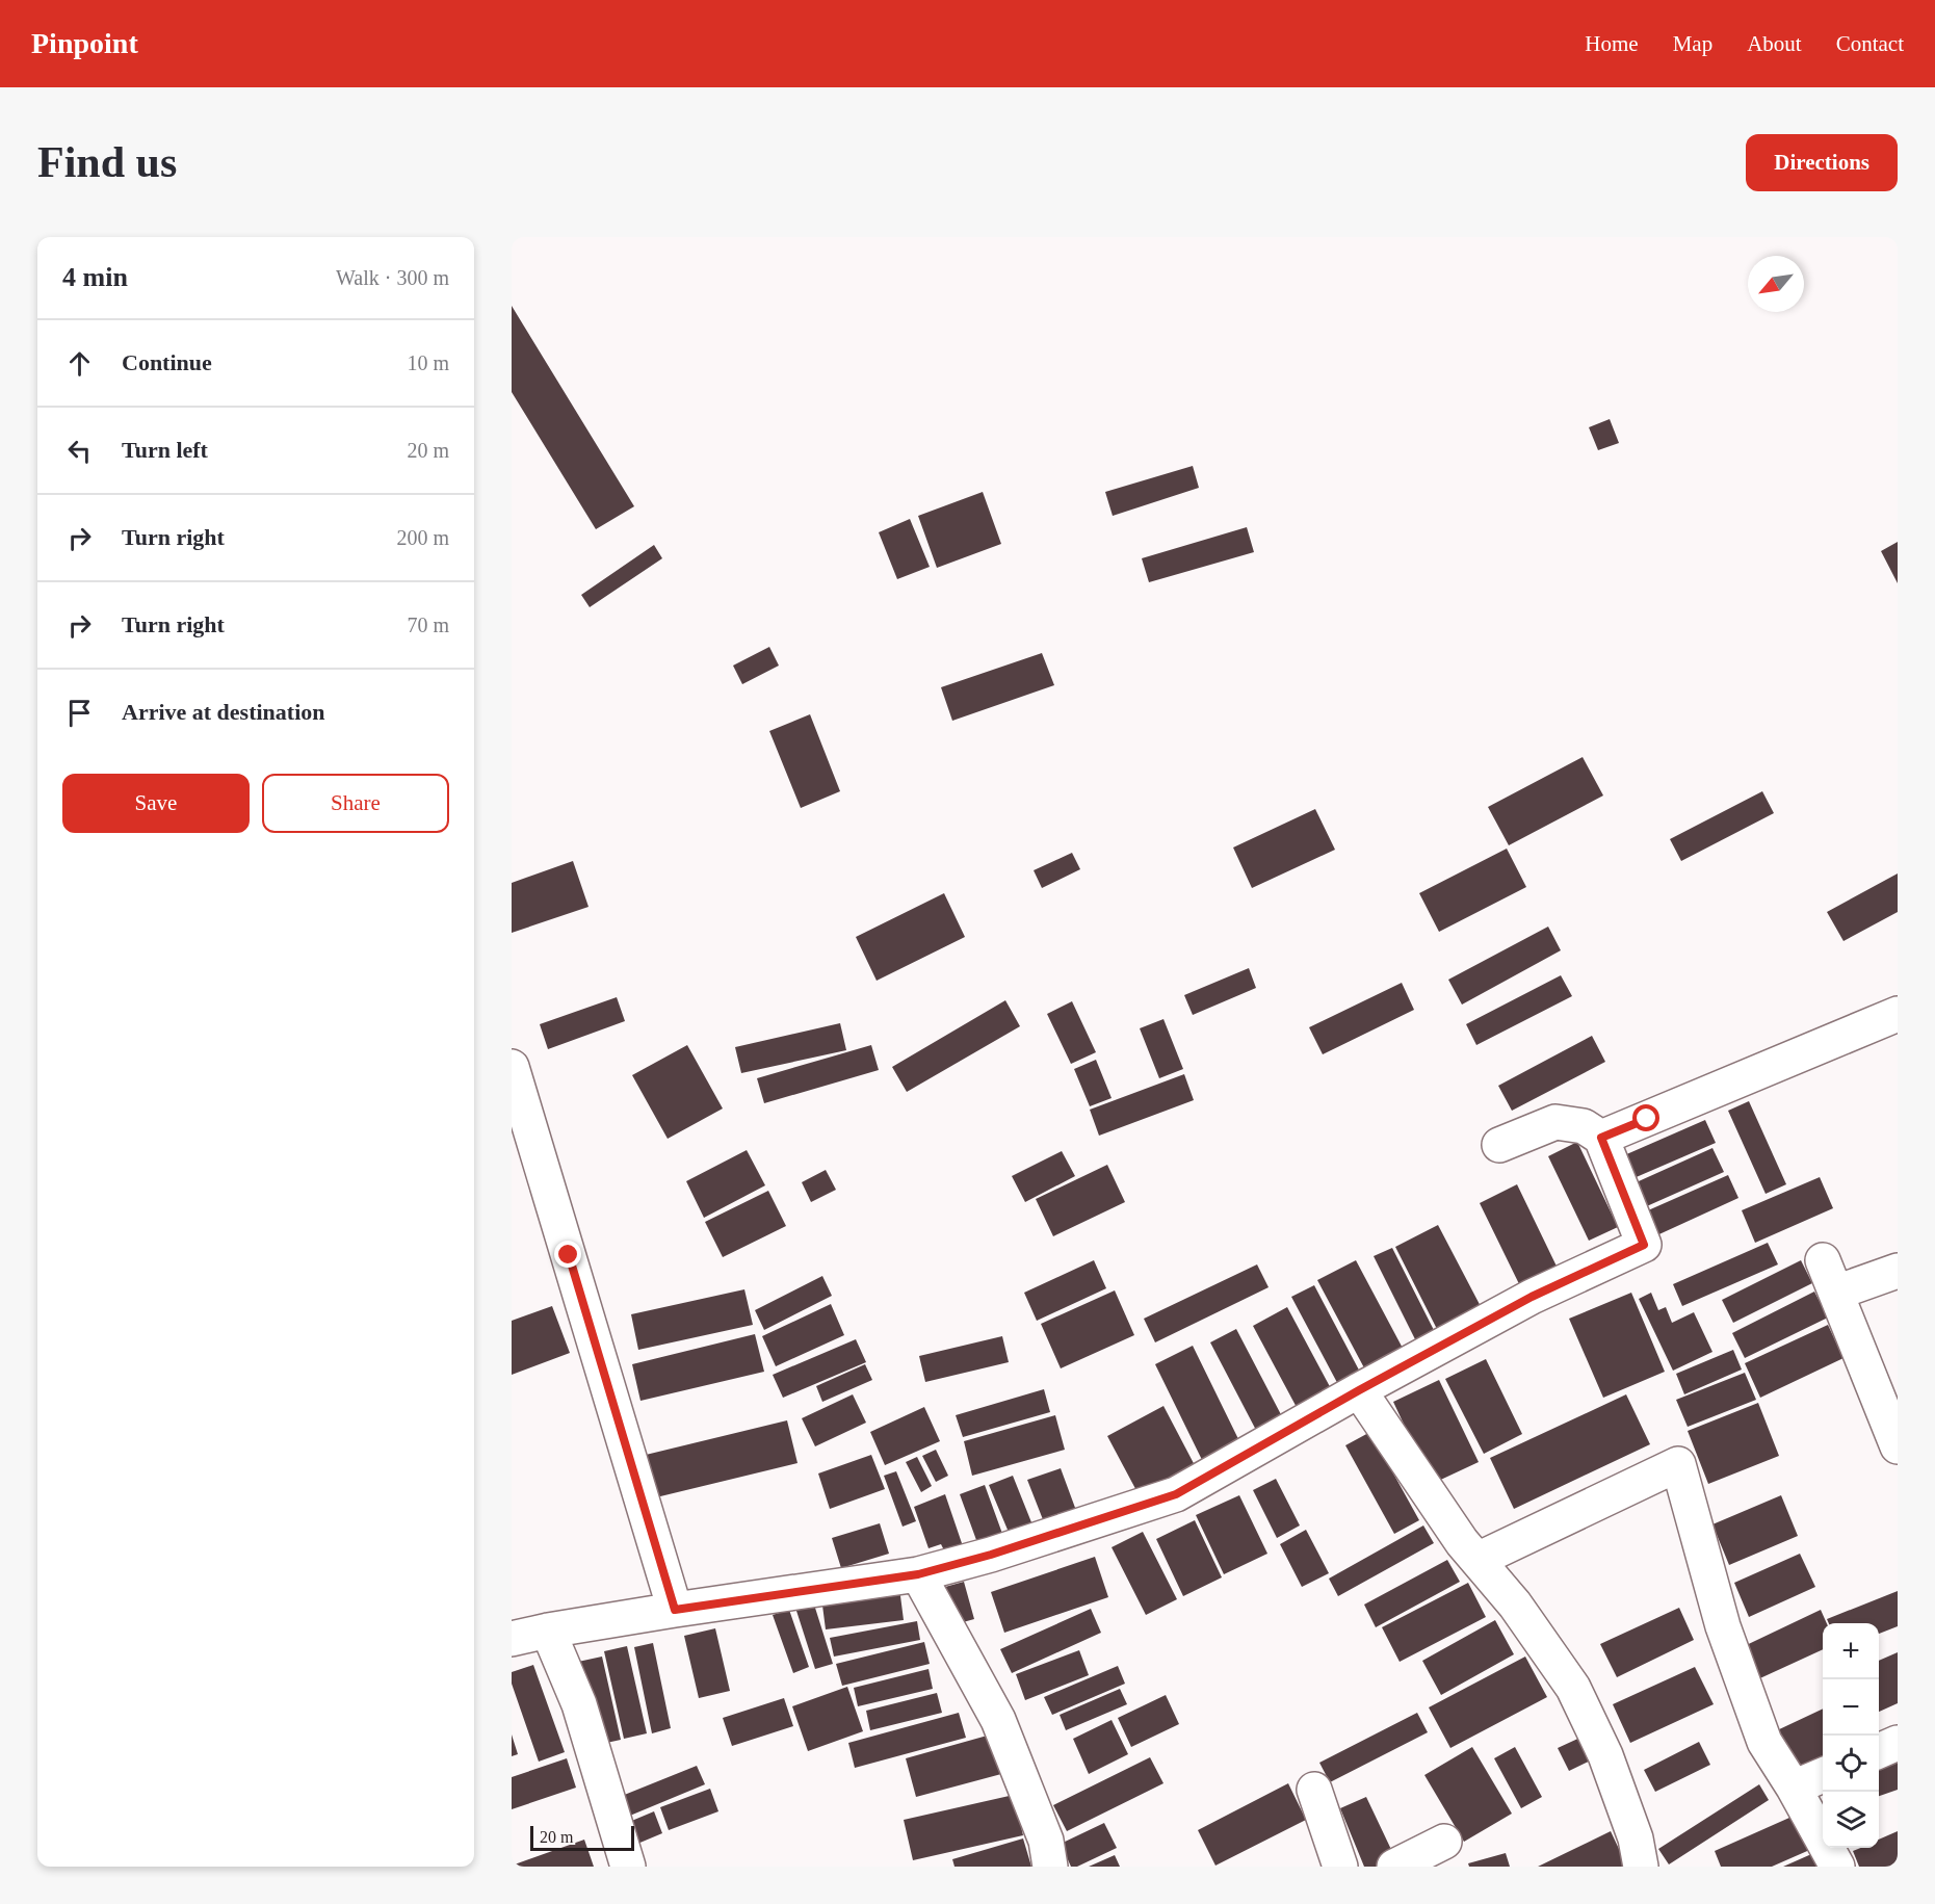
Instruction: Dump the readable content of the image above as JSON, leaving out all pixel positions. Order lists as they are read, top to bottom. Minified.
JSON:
{"scale_bar":"20 m","north":"bottom left","page":{"header":"Pinpoint","nav":["Home","Map","About","Contact"],"buttons":["Directions",["Save","Share"]],"title":"Find us","heading":["4 min","Walk · 300 m"],"list":[["Continue","10 m"],["Turn left","20 m"],["Turn right","200 m"],["Turn right","70 m"],"Arrive at destination"],"map_buttons":["+","−"],"scale":"20 m"}}
